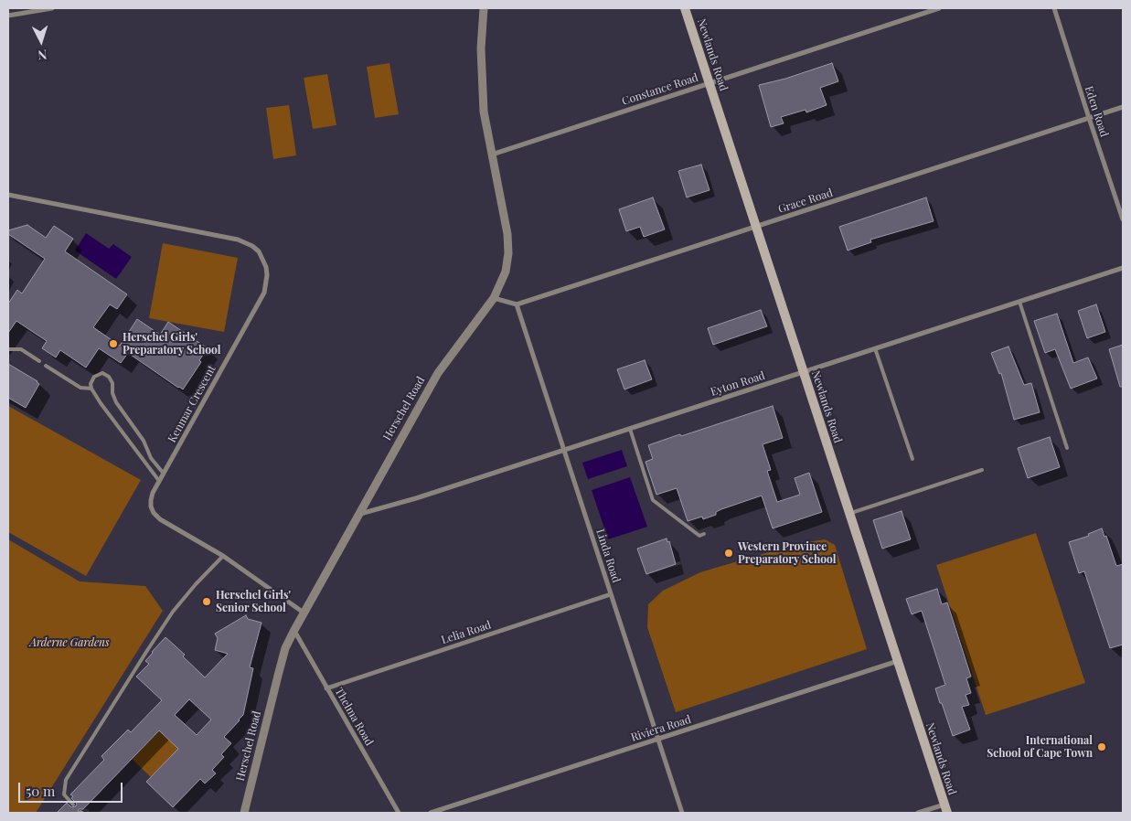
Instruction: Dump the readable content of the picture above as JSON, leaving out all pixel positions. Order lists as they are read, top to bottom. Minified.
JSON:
{"streets":{"main road":["Newlands Road"],"street":["Constance Road","Eden Road","Grace Road","Eyton Road","Kenmar Crescent","Herschel Road","Linda Road","Lelia Road","Thelma Road","Riviera Road"]},"crossings":[["Newlands Road","Constance Road"],["Newlands Road","Grace Road"],["Newlands Road","Eyton Road"],["Newlands Road","Riviera Road"],["Constance Road","Herschel Road"],["Eden Road","Grace Road"],["Grace Road","Linda Road"],["Eyton Road","Herschel Road"],["Eyton Road","Linda Road"],["Kenmar Crescent","Herschel Road"],["Herschel Road","Thelma Road"],["Linda Road","Lelia Road"],["Linda Road","Riviera Road"],["Lelia Road","Thelma Road"]],"parks":["Arderne Gardens"],"places":["Herschel Girls' Preparatory School","Western Province Preparatory School","Herschel Girls' Senior School","International School of Cape Town"],"scale_bar":"50 m","north":"bottom"}
